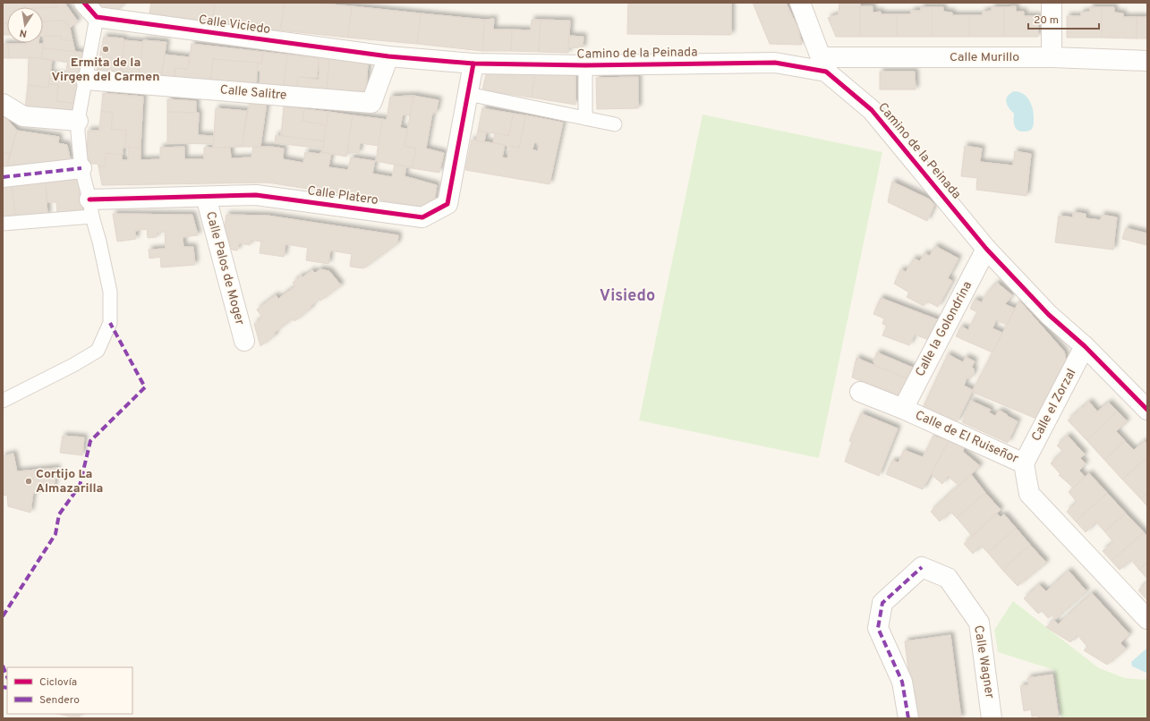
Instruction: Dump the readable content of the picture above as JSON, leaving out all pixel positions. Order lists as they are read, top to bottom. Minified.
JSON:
{"streets":{"street":["Calle Viciedo","Camino de la Peinada","Calle Murillo","Calle Salitre","Calle Platero","Calle Palos de Moger","Calle la Golondrina","Calle el Zorzal","Calle de El Ruiseñor","Calle Wagner"]},"crossings":[["Calle Viciedo","Camino de la Peinada"],["Calle Viciedo","Calle Salitre"],["Camino de la Peinada","Calle Murillo"],["Camino de la Peinada","Calle Salitre"],["Camino de la Peinada","Calle Platero"],["Camino de la Peinada","Calle la Golondrina"],["Camino de la Peinada","Calle el Zorzal"],["Calle Platero","Calle Palos de Moger"],["Calle la Golondrina","Calle de El Ruiseñor"],["Calle el Zorzal","Calle de El Ruiseñor"]],"districts":["Visiedo"],"places":["Ermita de la Virgen del Carmen","Cortijo La Almazarilla"],"legend":["Ciclovía","Sendero"],"scale_bar":"20 m","north":"bottom"}
